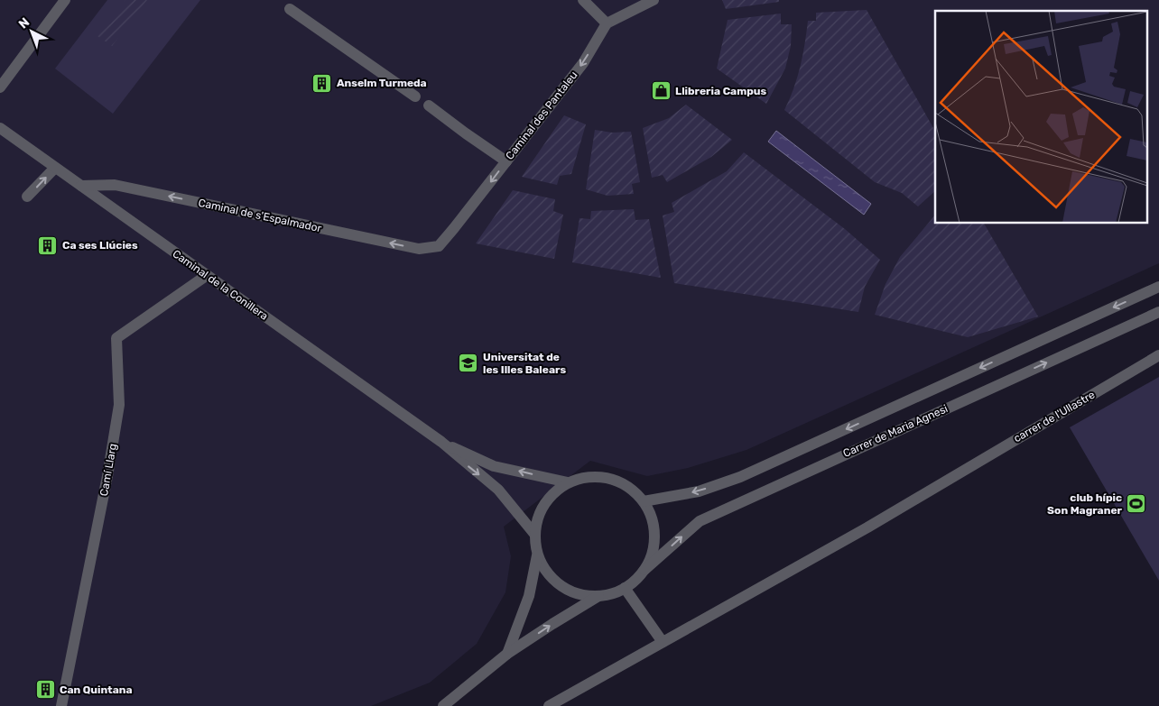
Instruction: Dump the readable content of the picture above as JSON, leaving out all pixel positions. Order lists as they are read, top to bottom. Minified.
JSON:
{"streets":{"street":["Caminal des Pantaleu","Caminal de s'Espalmador","Caminal de la Conillera","carrer de l'Ullastre","Carrer de Maria Agnesi","Camí Llarg"]},"crossings":[["Caminal des Pantaleu","Caminal de s'Espalmador"],["Caminal de s'Espalmador","Caminal de la Conillera"],["Caminal de la Conillera","Camí Llarg"]],"one_way":["Caminal des Pantaleu","Caminal de s'Espalmador"],"places":{"building":["Anselm Turmeda","Ca ses Llúcies","Can Quintana"],"shop":["Llibreria Campus"],"school or university":["Universitat de les Illes Balears"],"sports":["club hípic Son Magraner"]},"north":"top left"}
